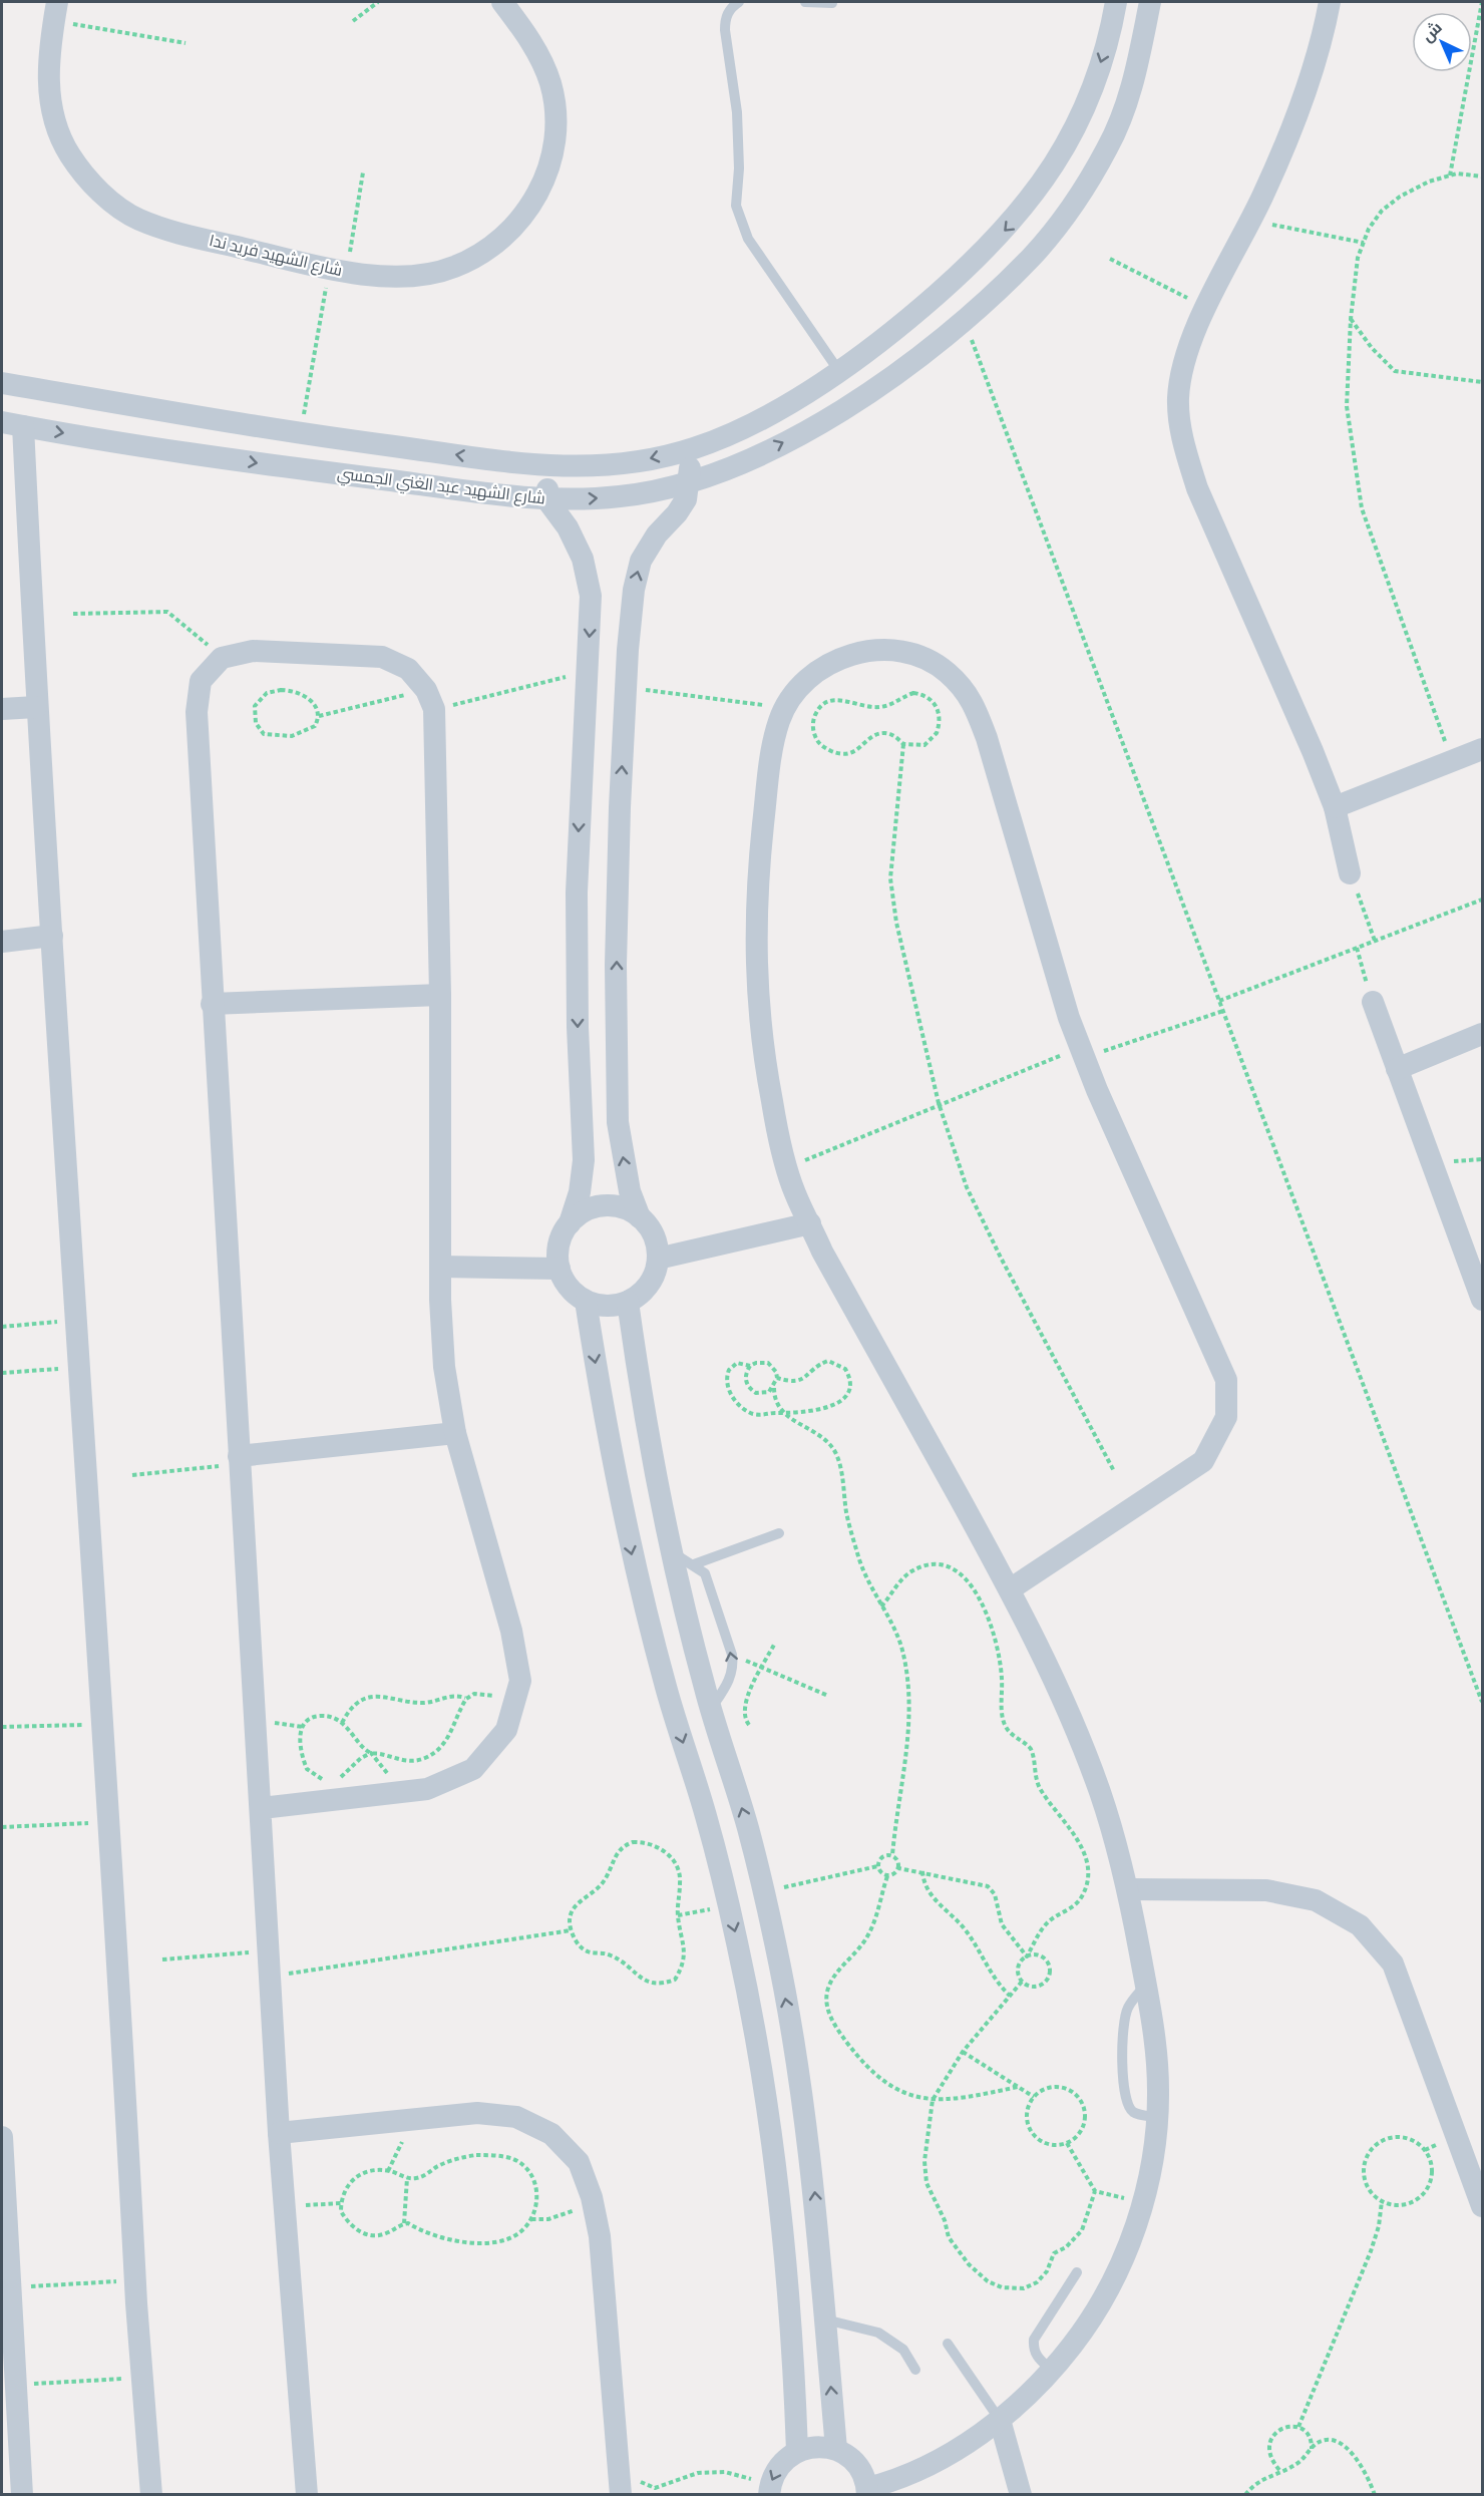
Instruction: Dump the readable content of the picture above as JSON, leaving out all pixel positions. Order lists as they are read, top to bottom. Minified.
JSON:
{"streets":{"street":["شارع الشهيد فريد ندا","شارع الشهيد عبد الغني الجمسي"]},"north":"top left"}
